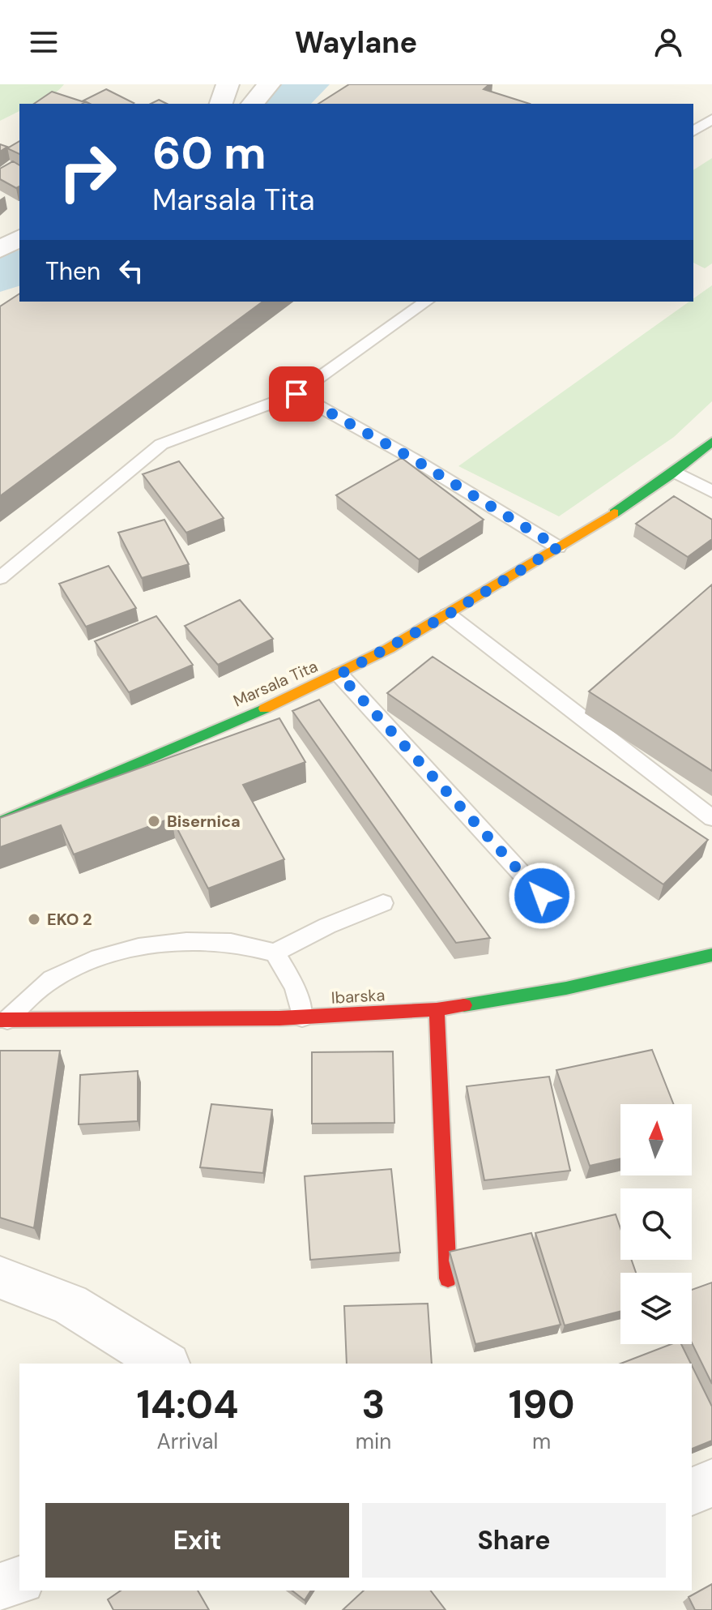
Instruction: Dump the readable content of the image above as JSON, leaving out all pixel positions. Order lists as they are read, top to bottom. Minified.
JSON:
{"streets":{"street":["Marsala Tita","Ibarska"]},"places":["Bisernica","EKO 2"],"north":"top","page":{"header":"Waylane","turn":["60 m","Marsala Tita"],"then":"Then","eta":["14:04","Arrival","3","min","190","m"],"buttons":["Exit","Share"]}}
